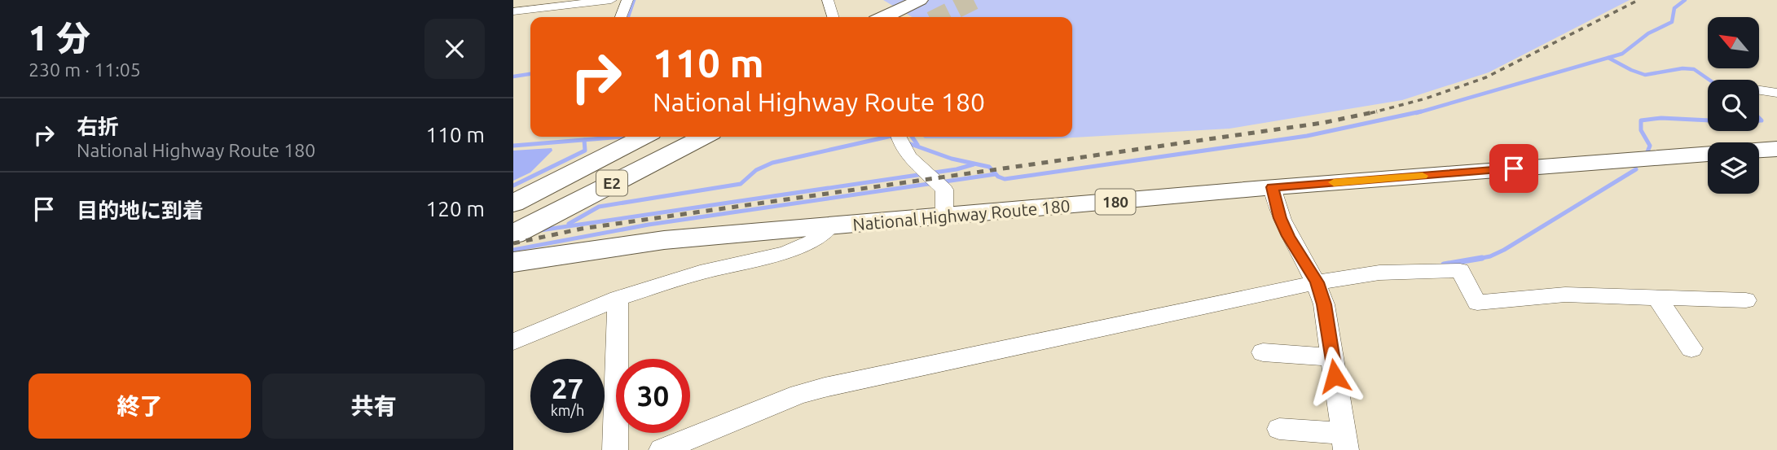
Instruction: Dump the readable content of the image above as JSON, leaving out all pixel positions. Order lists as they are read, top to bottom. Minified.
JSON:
{"streets":{"highway":["E2","180","National Highway Route 180"]},"north":"top left","page":{"heading":["1 分","230 m · 11:05"],"turn":["110 m","National Highway Route 180"],"list":[{"name":"右折","note":"National Highway Route 180","value":"110 m"},{"name":"目的地に到着","value":"120 m"}],"speed":"27 km/h","limit":"30","buttons":["終了","共有"]}}
